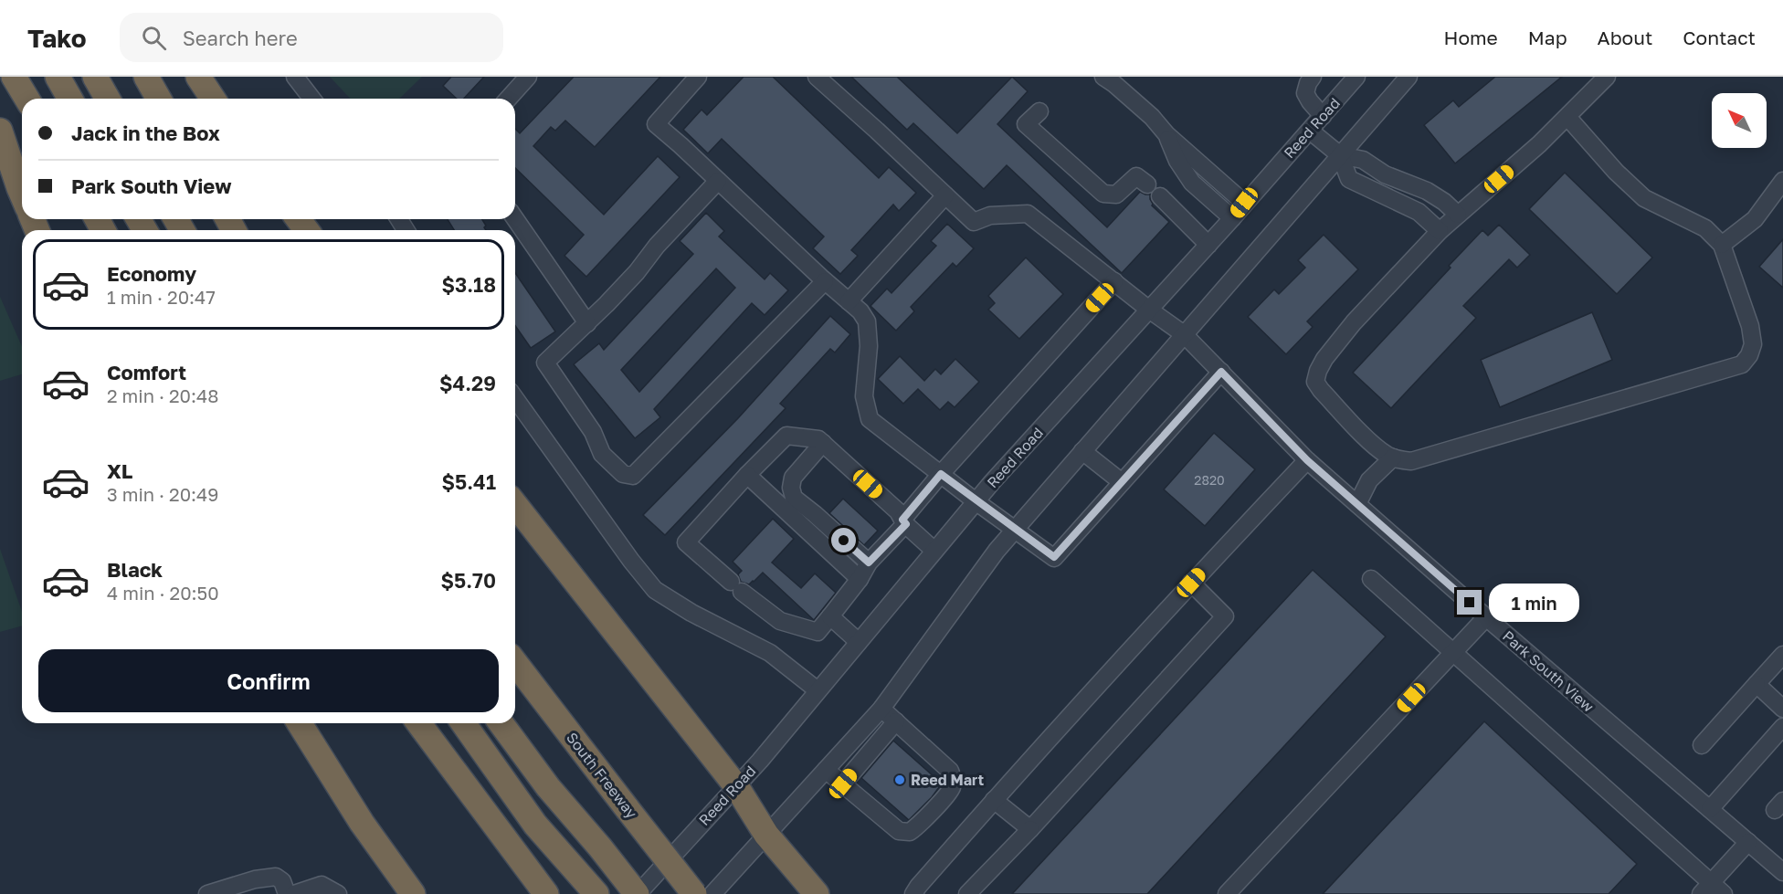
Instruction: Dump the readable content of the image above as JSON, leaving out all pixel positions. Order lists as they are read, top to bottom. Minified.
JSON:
{"streets":{"highway":["South Freeway"],"street":["Reed Road","Park South View"]},"crossings":[["Reed Road","Park South View"]],"places":["Reed Mart"],"house_numbers":["2820"],"north":"top left","page":{"header":"Tako","search":"Search here","nav":["Home","Map","About","Contact"],"banner":["Jack in the Box","Park South View"],"list":[{"name":"Economy","note":"1 min · 20:47","value":"$3.18"},{"name":"Comfort","note":"2 min · 20:48","value":"$4.29"},{"name":"XL","note":"3 min · 20:49","value":"$5.41"},{"name":"Black","note":"4 min · 20:50","value":"$5.70"}],"bubble":"1 min","buttons":"Confirm"}}
